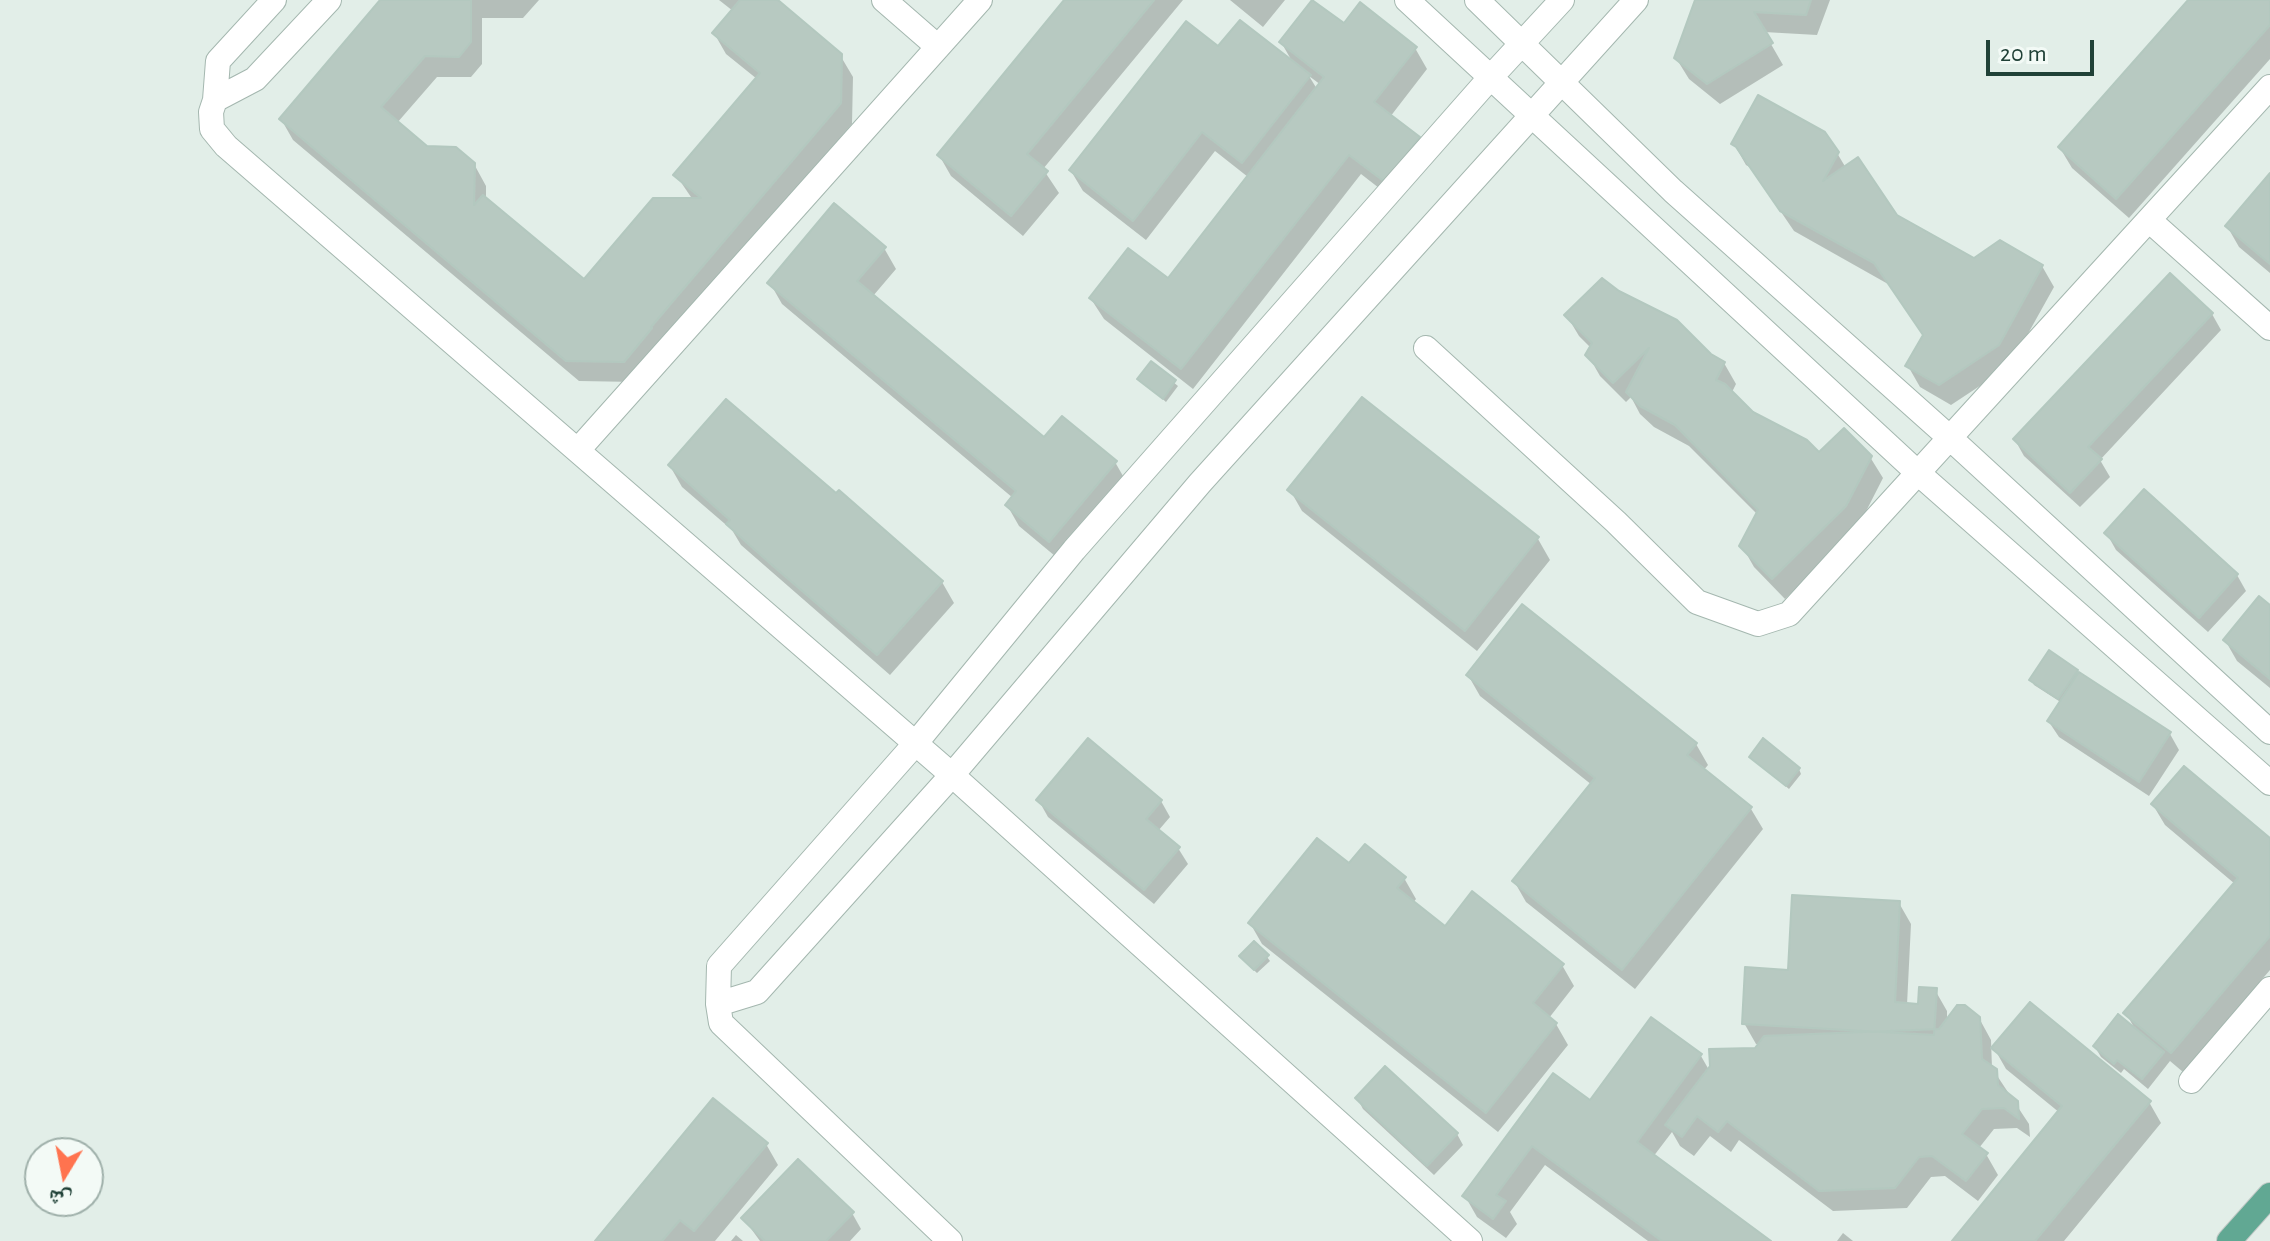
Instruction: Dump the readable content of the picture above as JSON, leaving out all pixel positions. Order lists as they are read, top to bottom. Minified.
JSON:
{"scale_bar":"20 m","north":"bottom"}
